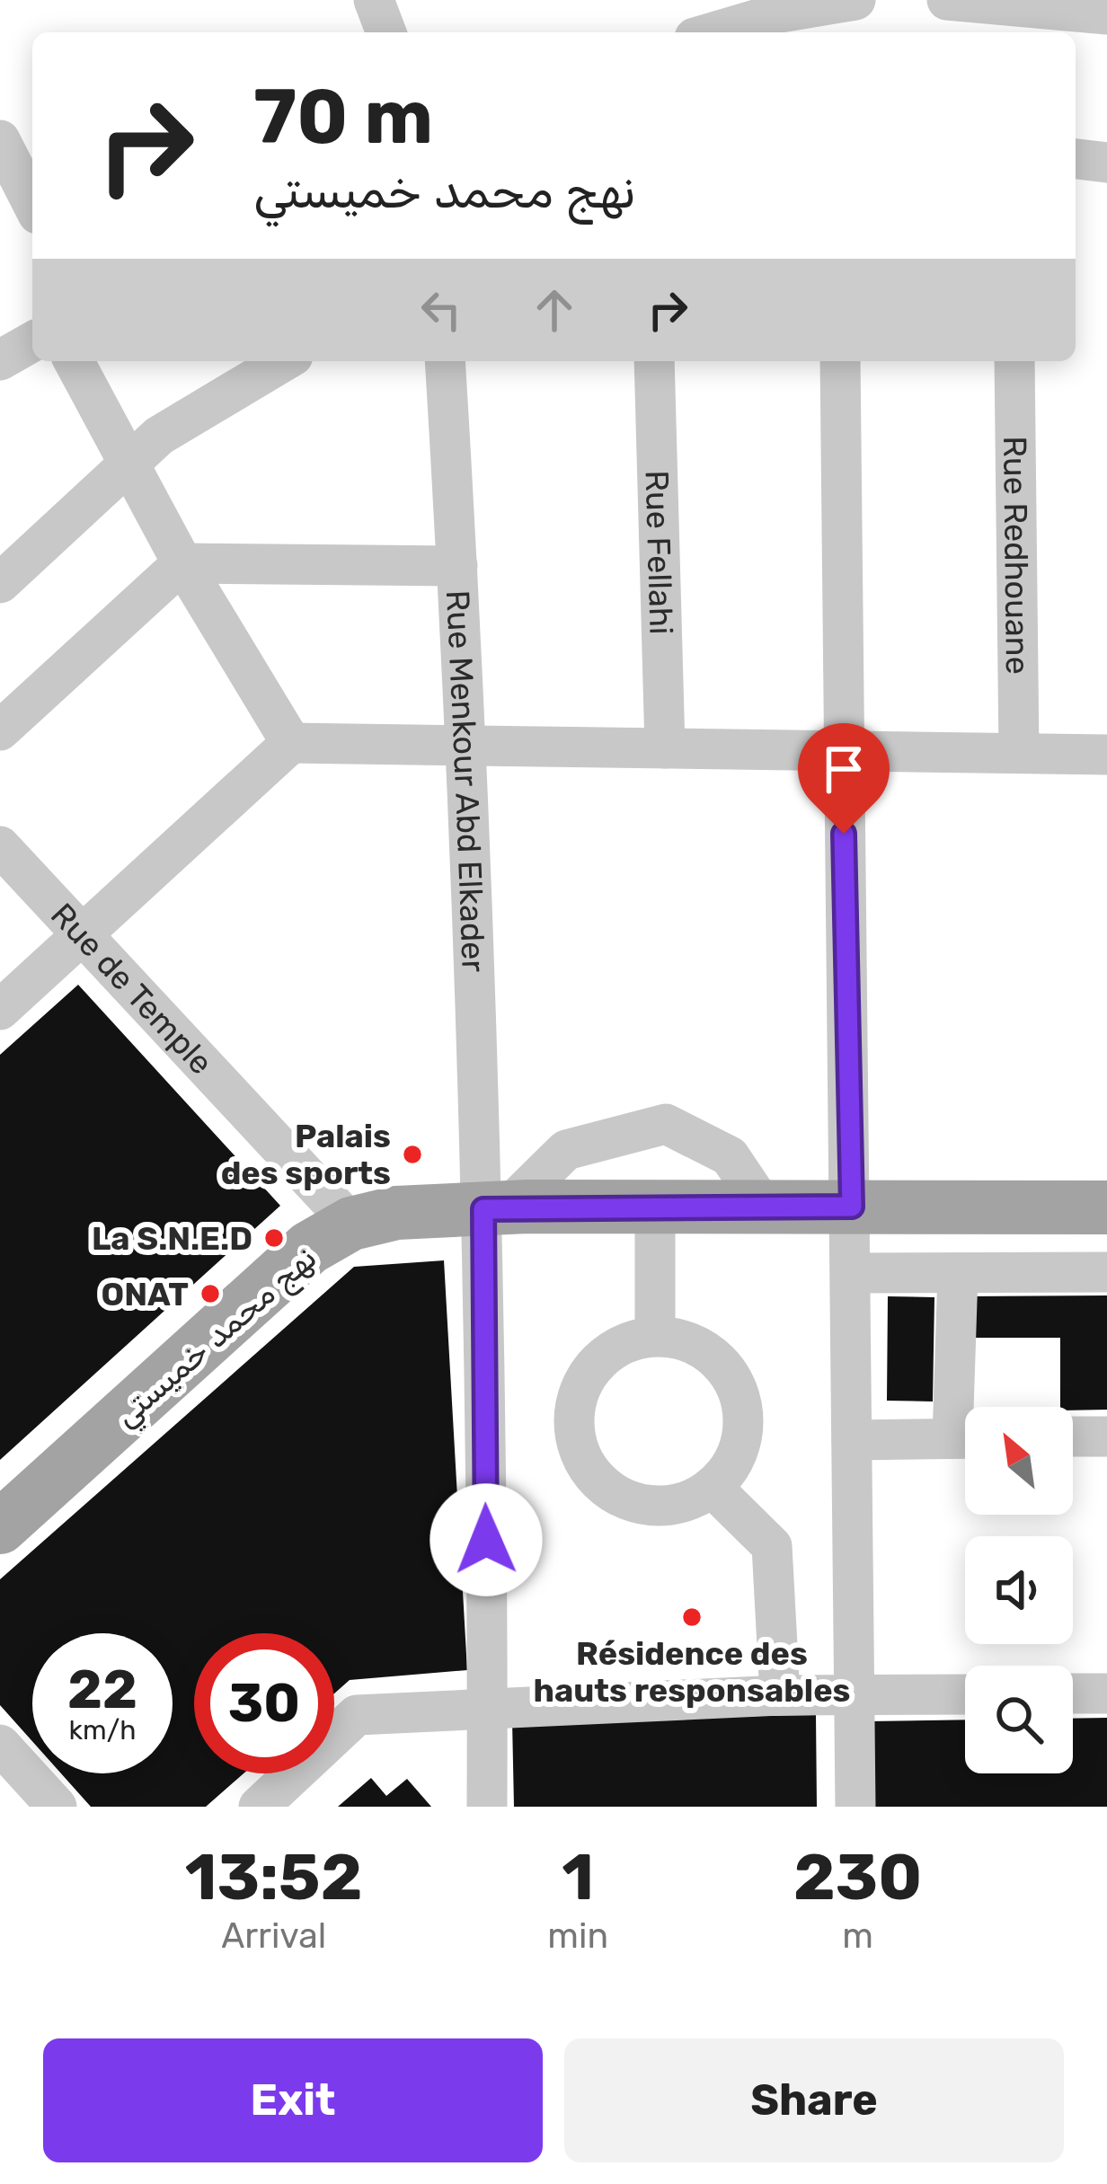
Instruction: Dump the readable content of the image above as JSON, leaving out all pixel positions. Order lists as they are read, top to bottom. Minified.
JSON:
{"streets":{"main road":["نهج محمد خميستي"],"street":["Rue Fellahi","Rue Redhouane","Rue Menkour Abd Elkader","Rue de Temple"]},"crossings":[["Rue Menkour Abd Elkader","نهج محمد خميستي"],["Rue de Temple","نهج محمد خميستي"]],"places":["Palais des sports","La S.N.E.D","ONAT","Résidence des hauts responsables"],"north":"top left","page":{"turn":["70 m","نهج محمد خميستي"],"speed":"22 km/h","limit":"30","eta":["13:52","Arrival","1","min","230","m"],"buttons":["Exit","Share"]}}
